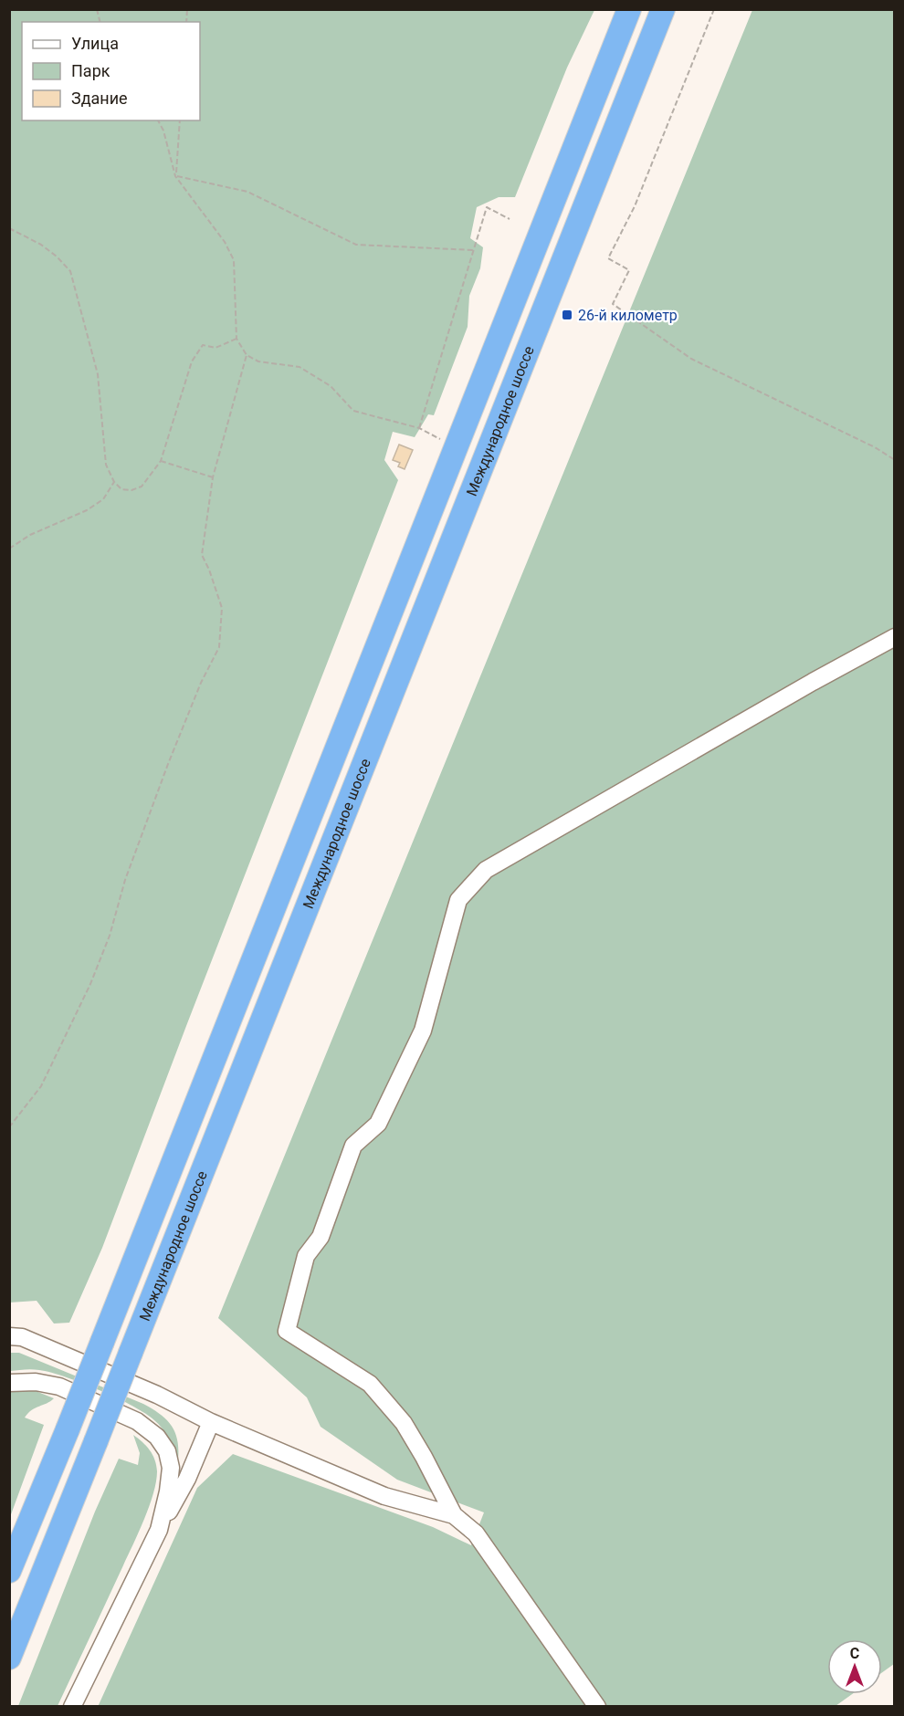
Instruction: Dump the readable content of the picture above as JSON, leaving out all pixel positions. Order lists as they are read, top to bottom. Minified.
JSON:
{"streets":{"highway":["Международное шоссе"]},"places":{"transit":["26-й километр"]},"legend":["Улица","Парк","Здание"],"north":"top"}
